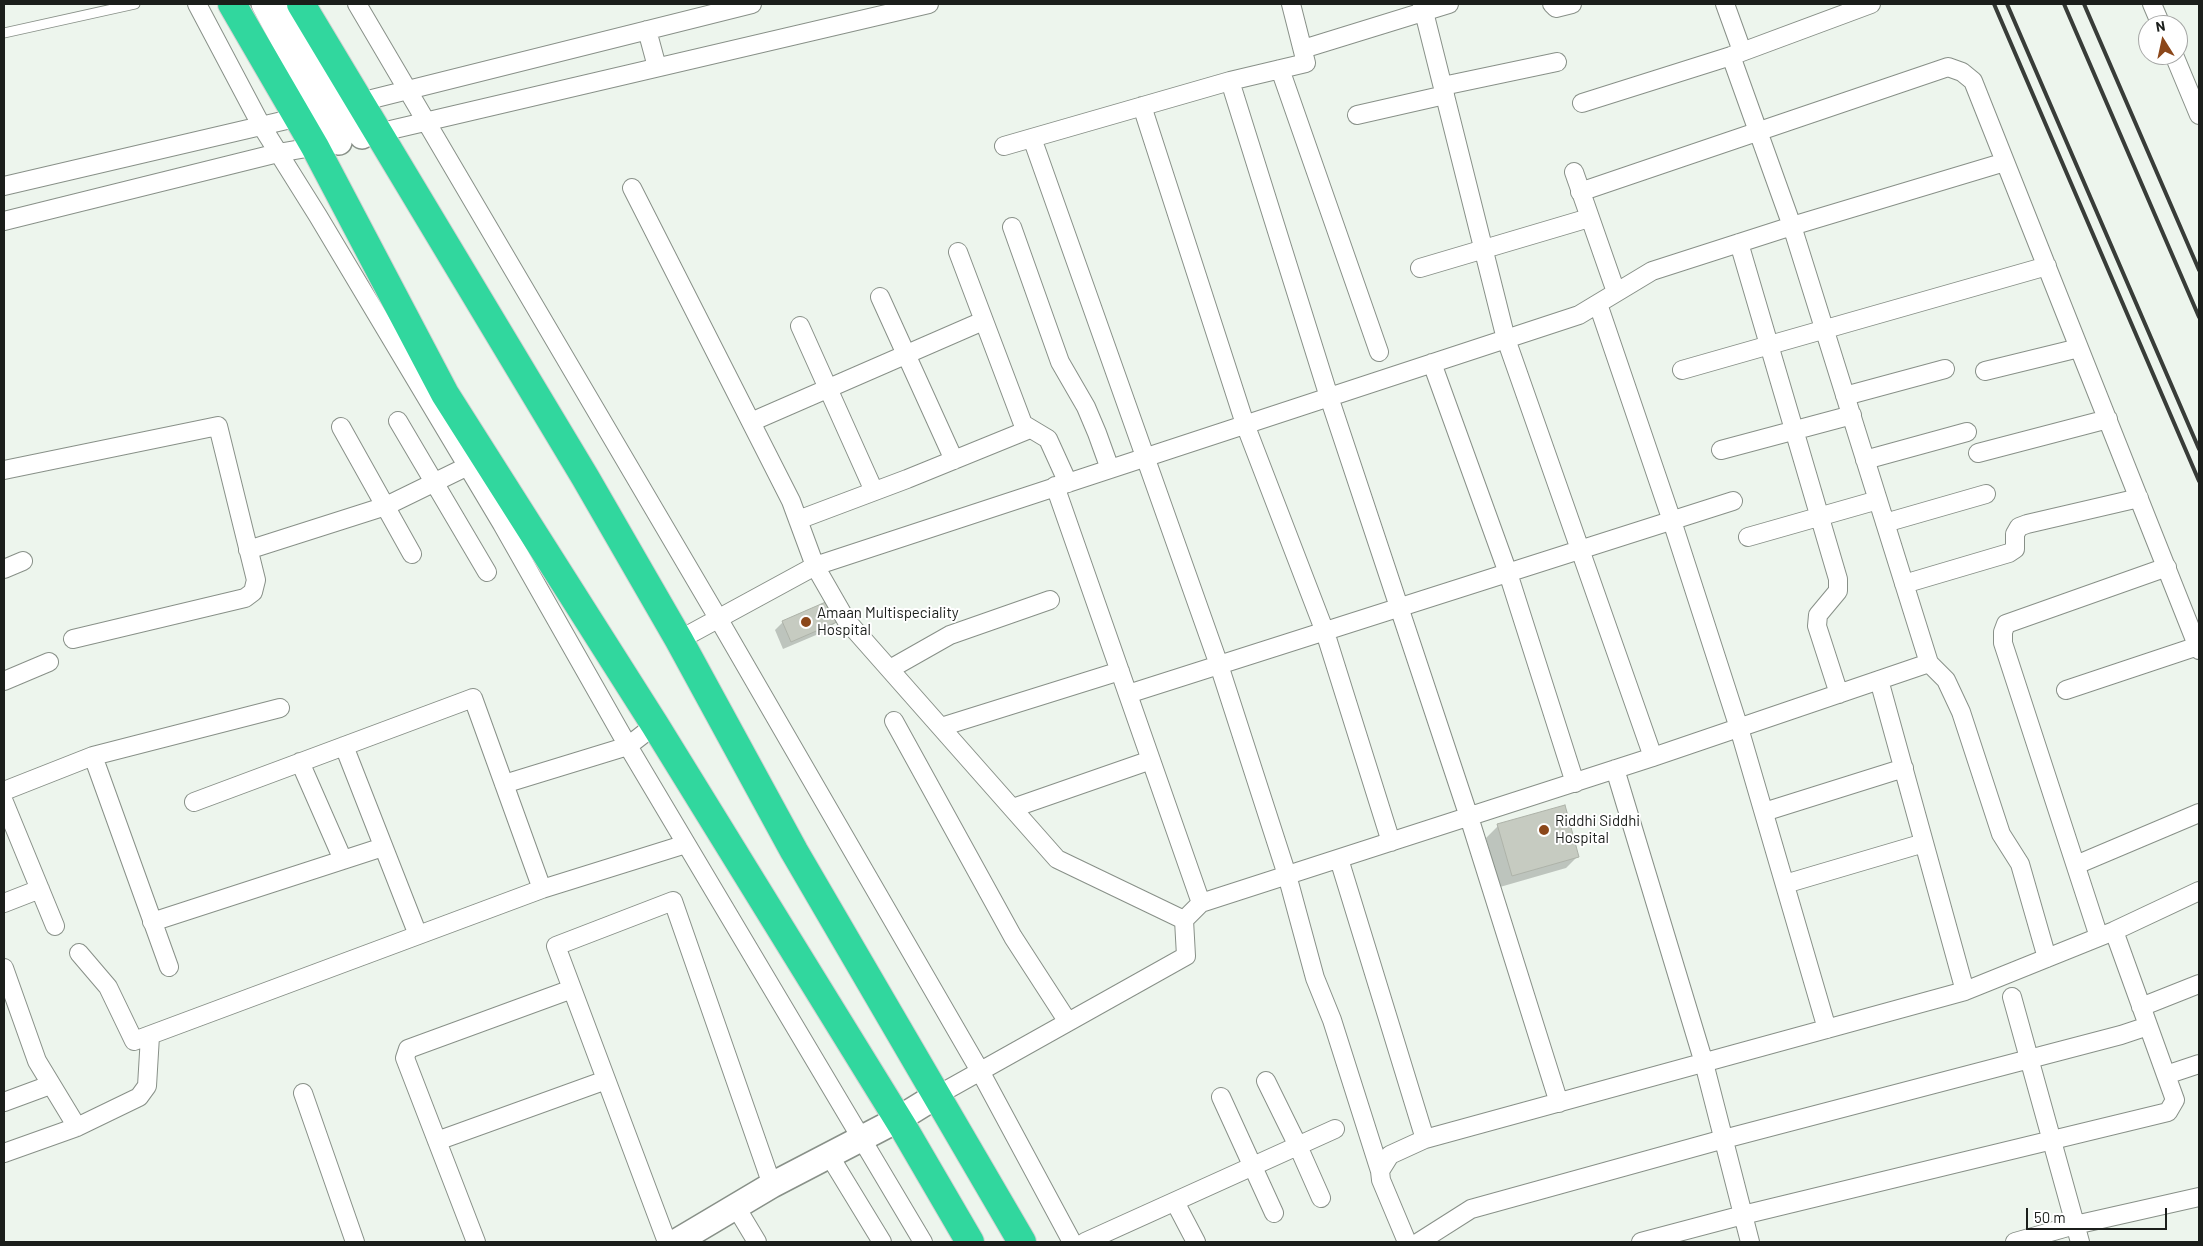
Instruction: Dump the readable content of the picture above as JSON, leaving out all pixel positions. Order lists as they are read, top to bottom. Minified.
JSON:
{"places":["Amaan Multispeciality Hospital","Riddhi Siddhi Hospital"],"scale_bar":"50 m","north":"top"}
